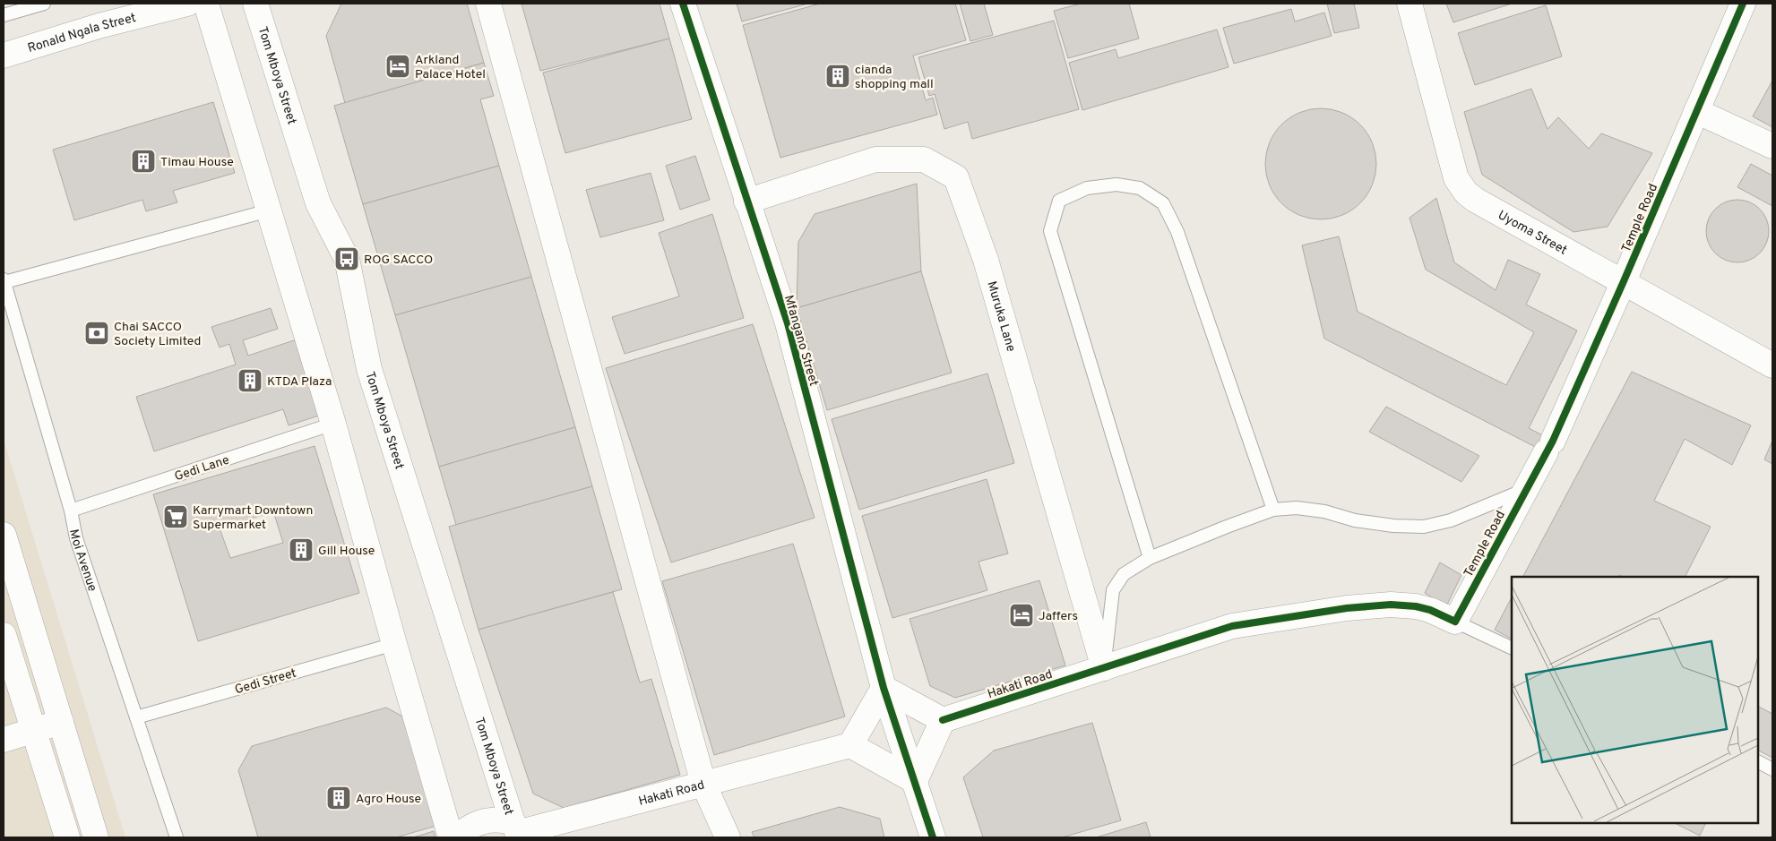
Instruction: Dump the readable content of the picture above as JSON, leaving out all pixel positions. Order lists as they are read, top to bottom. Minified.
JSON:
{"streets":{"street":["Ronald Ngala Street","Tom Mboya Street","Temple Road","Uyoma Street","Muruka Lane","Mfangano Street","Hakati Road"],"lane":["Gedi Lane","Moi Avenue","Gedi Street"]},"crossings":[["Tom Mboya Street","Hakati Road"],["Temple Road","Uyoma Street"],["Temple Road","Hakati Road"],["Muruka Lane","Mfangano Street"],["Muruka Lane","Hakati Road"],["Gedi Lane","Moi Avenue"],["Moi Avenue","Gedi Street"]],"places":{"hotel":["Arkland Palace Hotel","Jaffers"],"building":["cianda shopping mall","Timau House","KTDA Plaza","Gill House","Agro House"],"bus stop":["ROG SACCO"],"bank":["Chai SACCO Society Limited"],"supermarket":["Karrymart Downtown Supermarket"]}}
